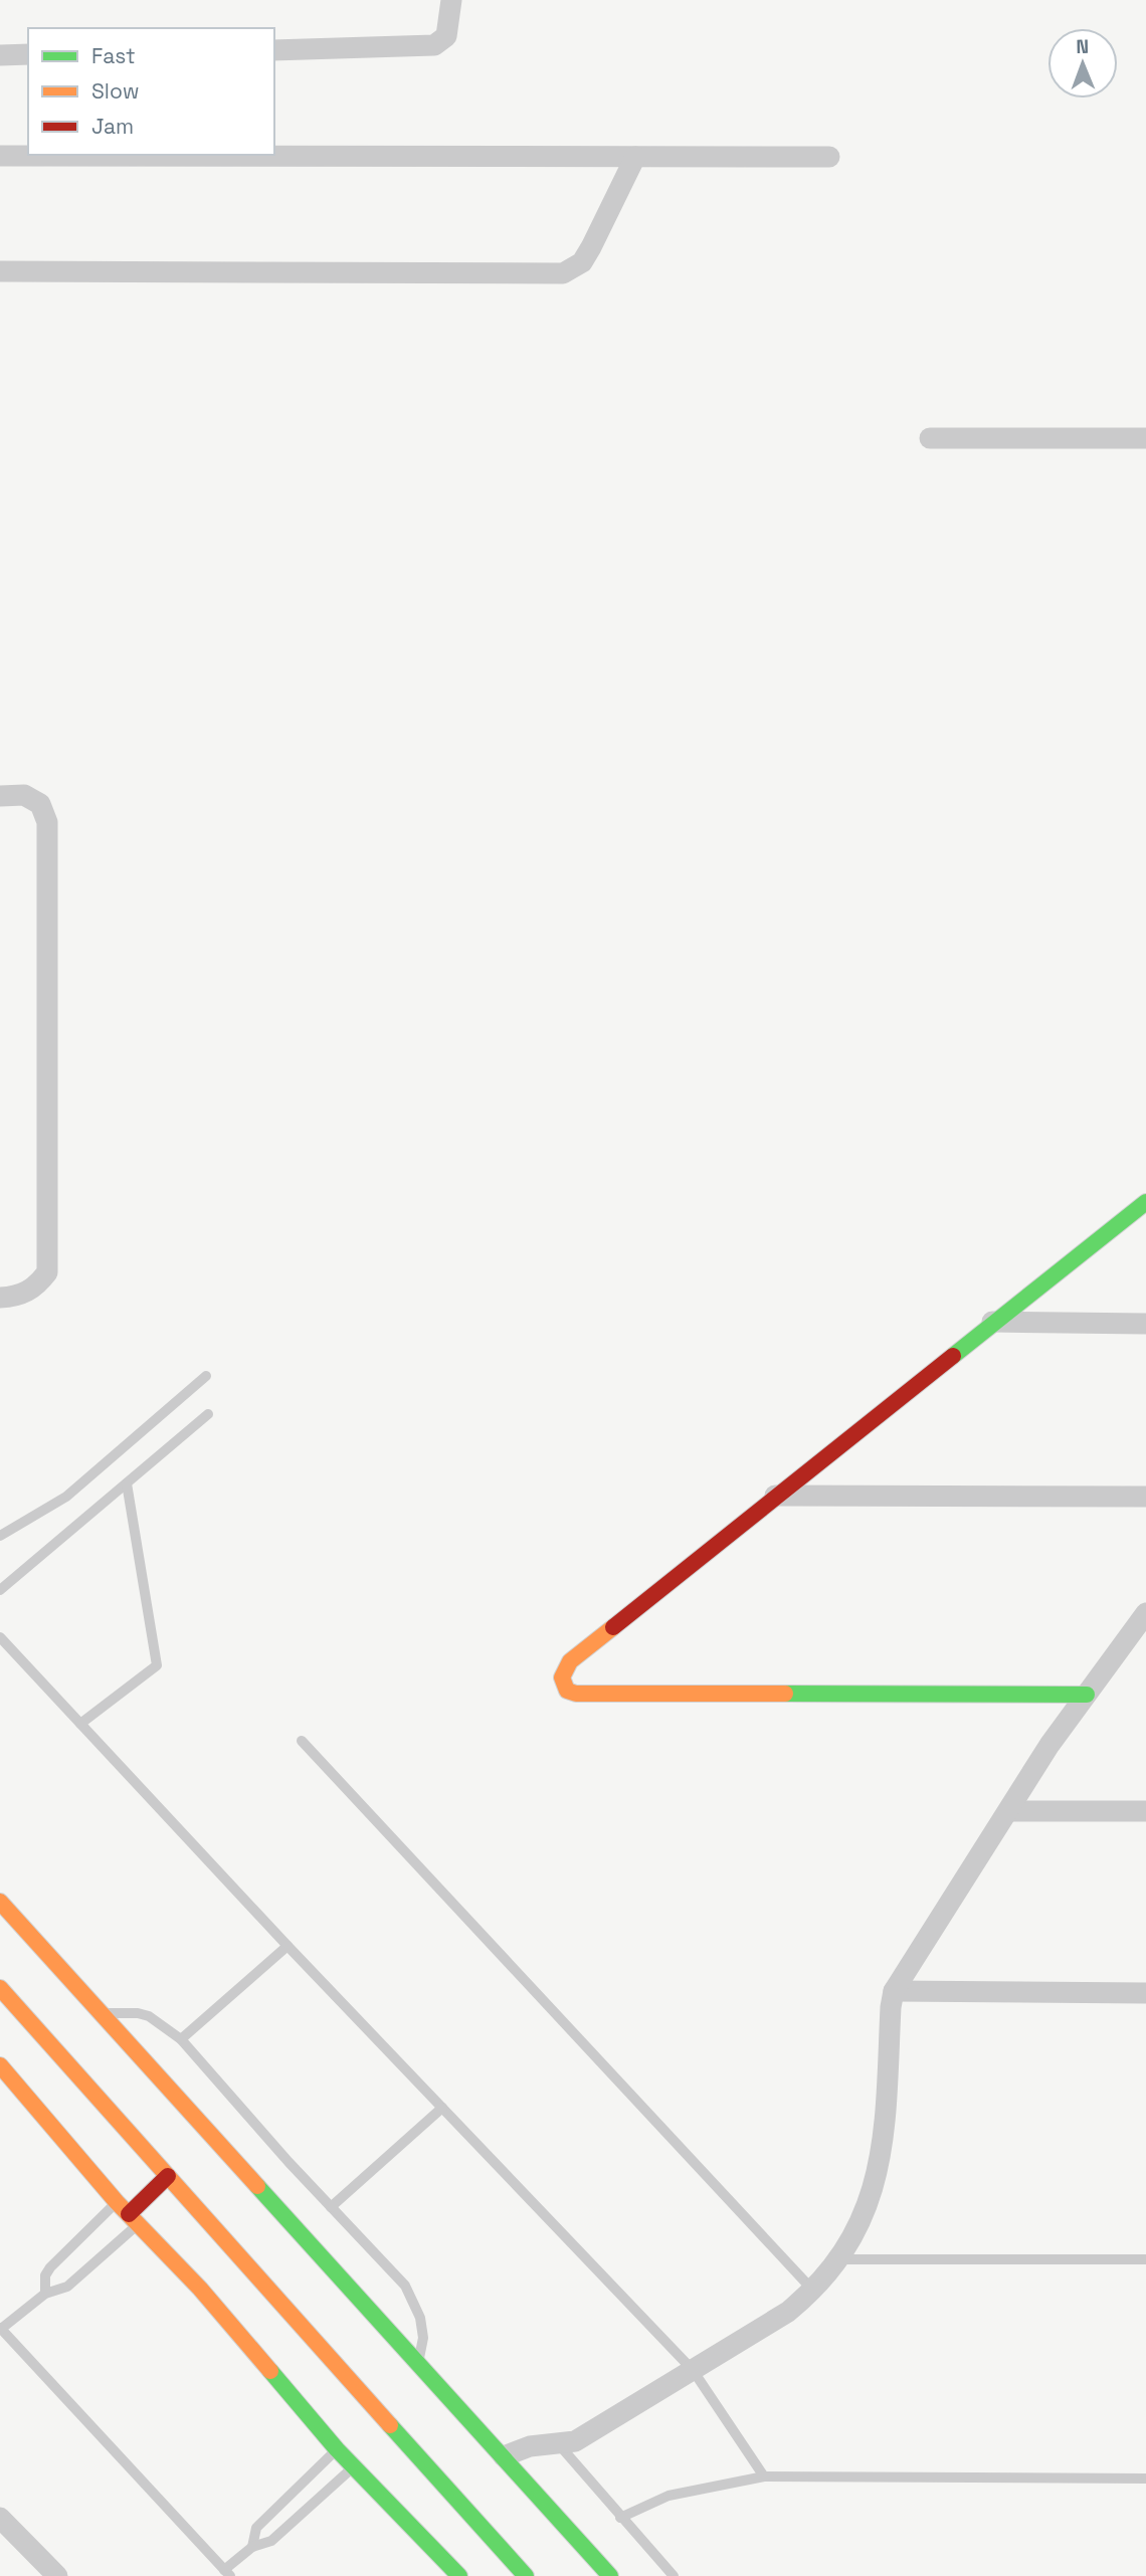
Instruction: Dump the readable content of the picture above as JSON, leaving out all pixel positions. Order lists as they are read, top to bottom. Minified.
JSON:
{"legend":["Fast","Slow","Jam"],"north":"top"}
